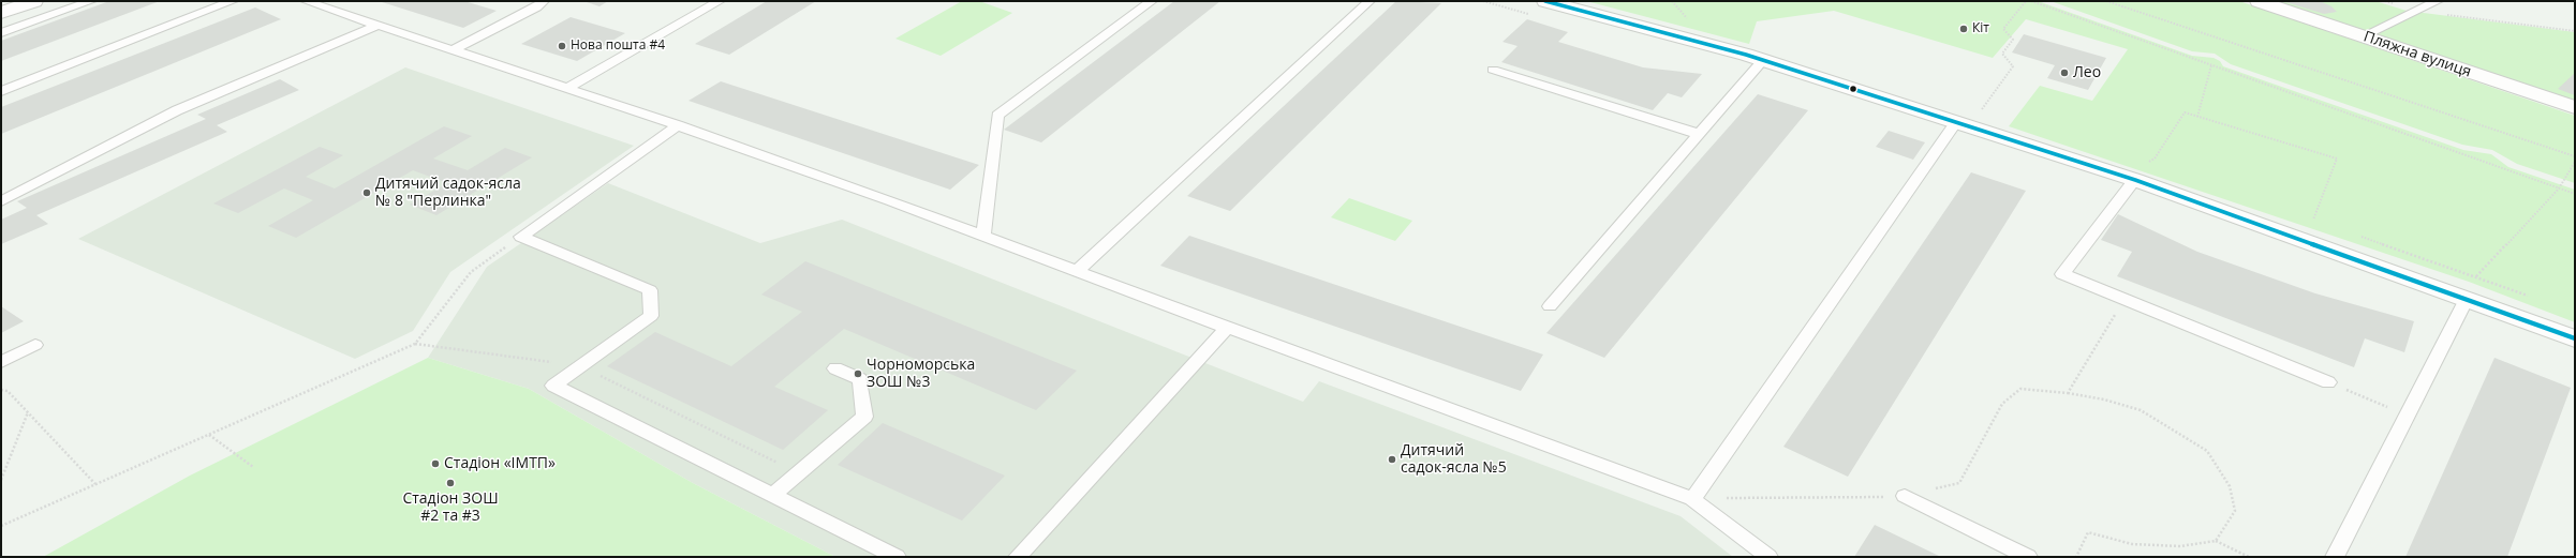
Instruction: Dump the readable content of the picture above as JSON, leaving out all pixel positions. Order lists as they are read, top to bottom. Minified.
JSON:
{"streets":{"street":["Пляжна вулиця"]},"places":["Кіт","Нова пошта #4","Лео","Дитячий садок-ясла № 8 \"Перлинка\"","Чорноморська ЗОШ №3","Дитячий садок-ясла №5","Стадіон «ІМТП»","Стадіон ЗОШ #2 та #3"]}
